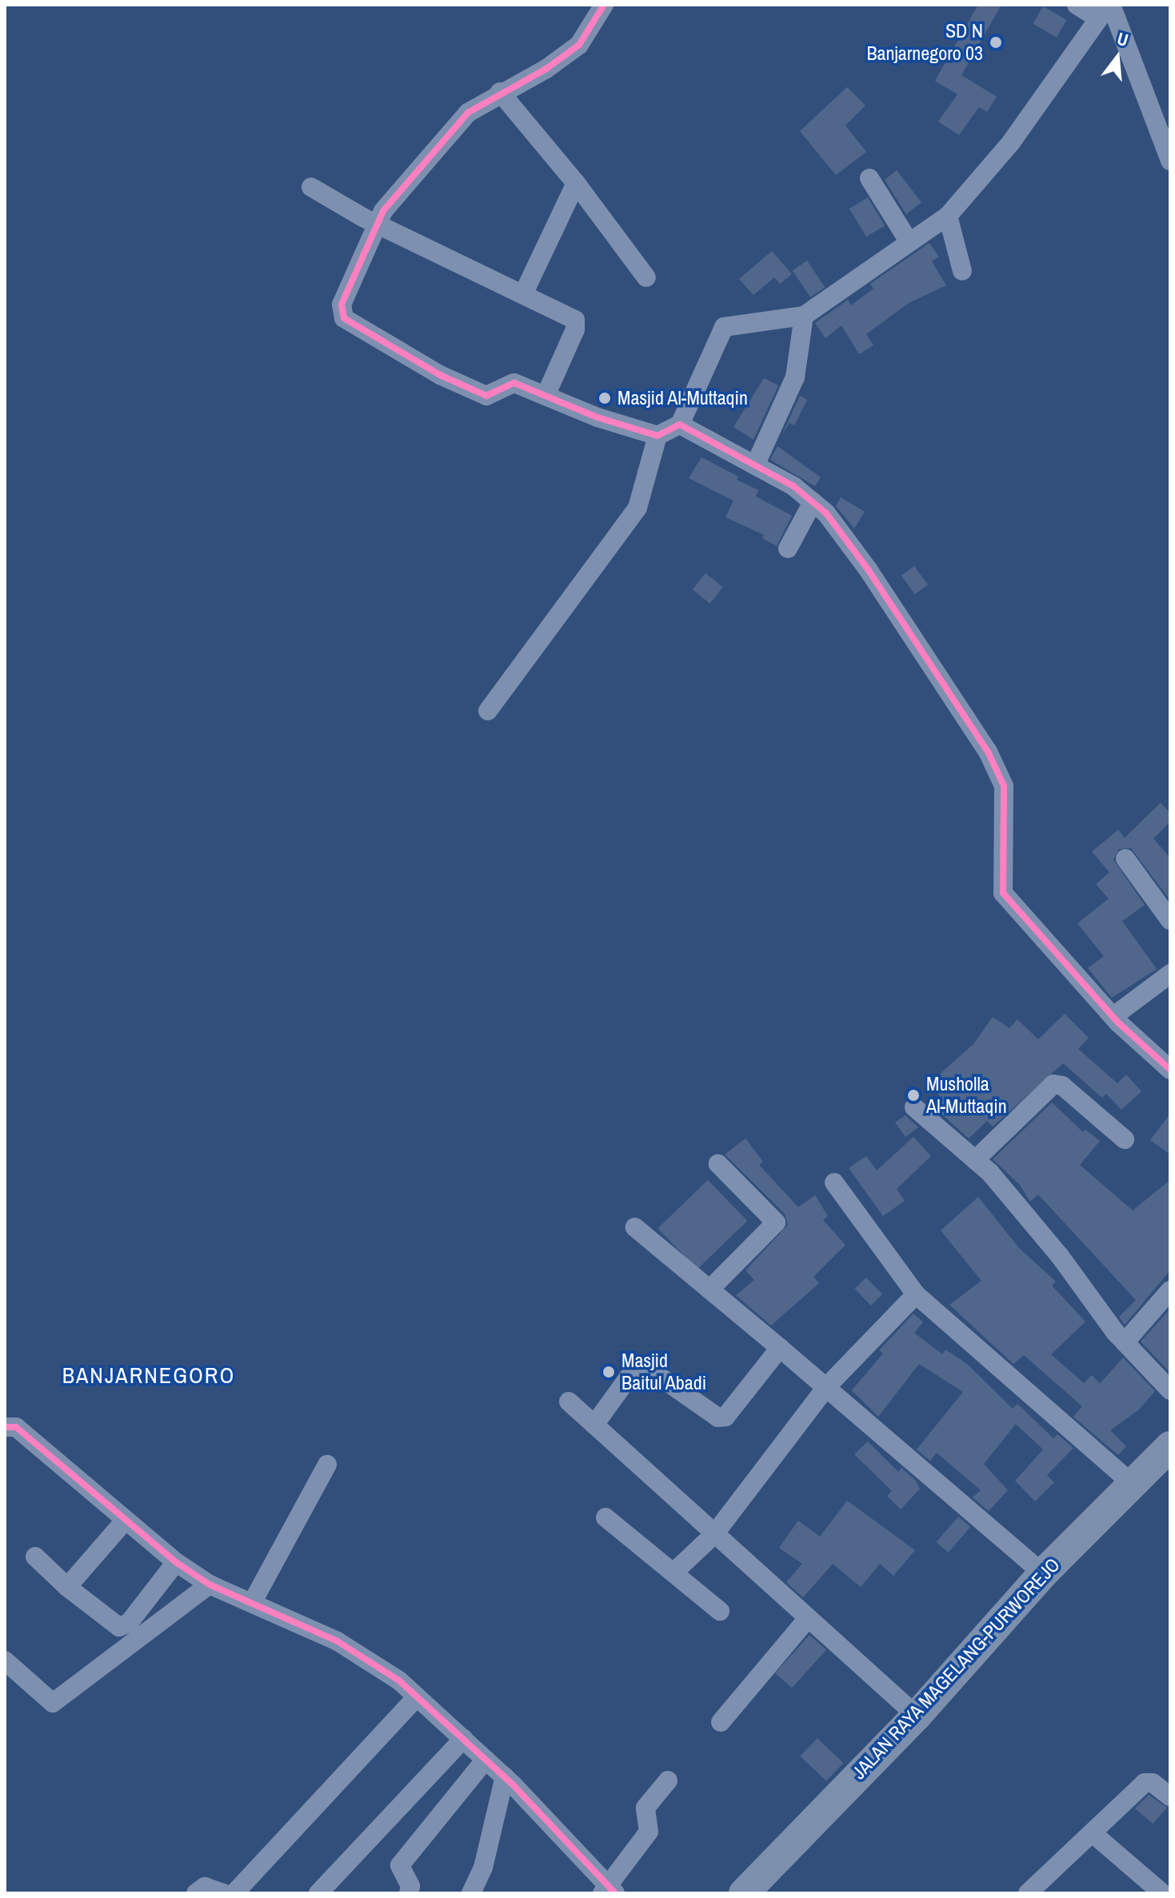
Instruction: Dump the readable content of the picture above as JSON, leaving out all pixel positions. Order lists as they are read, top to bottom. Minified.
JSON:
{"streets":{"main road":["JALAN RAYA MAGELANG-PURWOREJO"]},"districts":["BANJARNEGORO"],"places":["SD N Banjarnegoro 03","Masjid Al-Muttaqin","Musholla Al-Muttaqin","Masjid Baitul Abadi"],"north":"top"}
